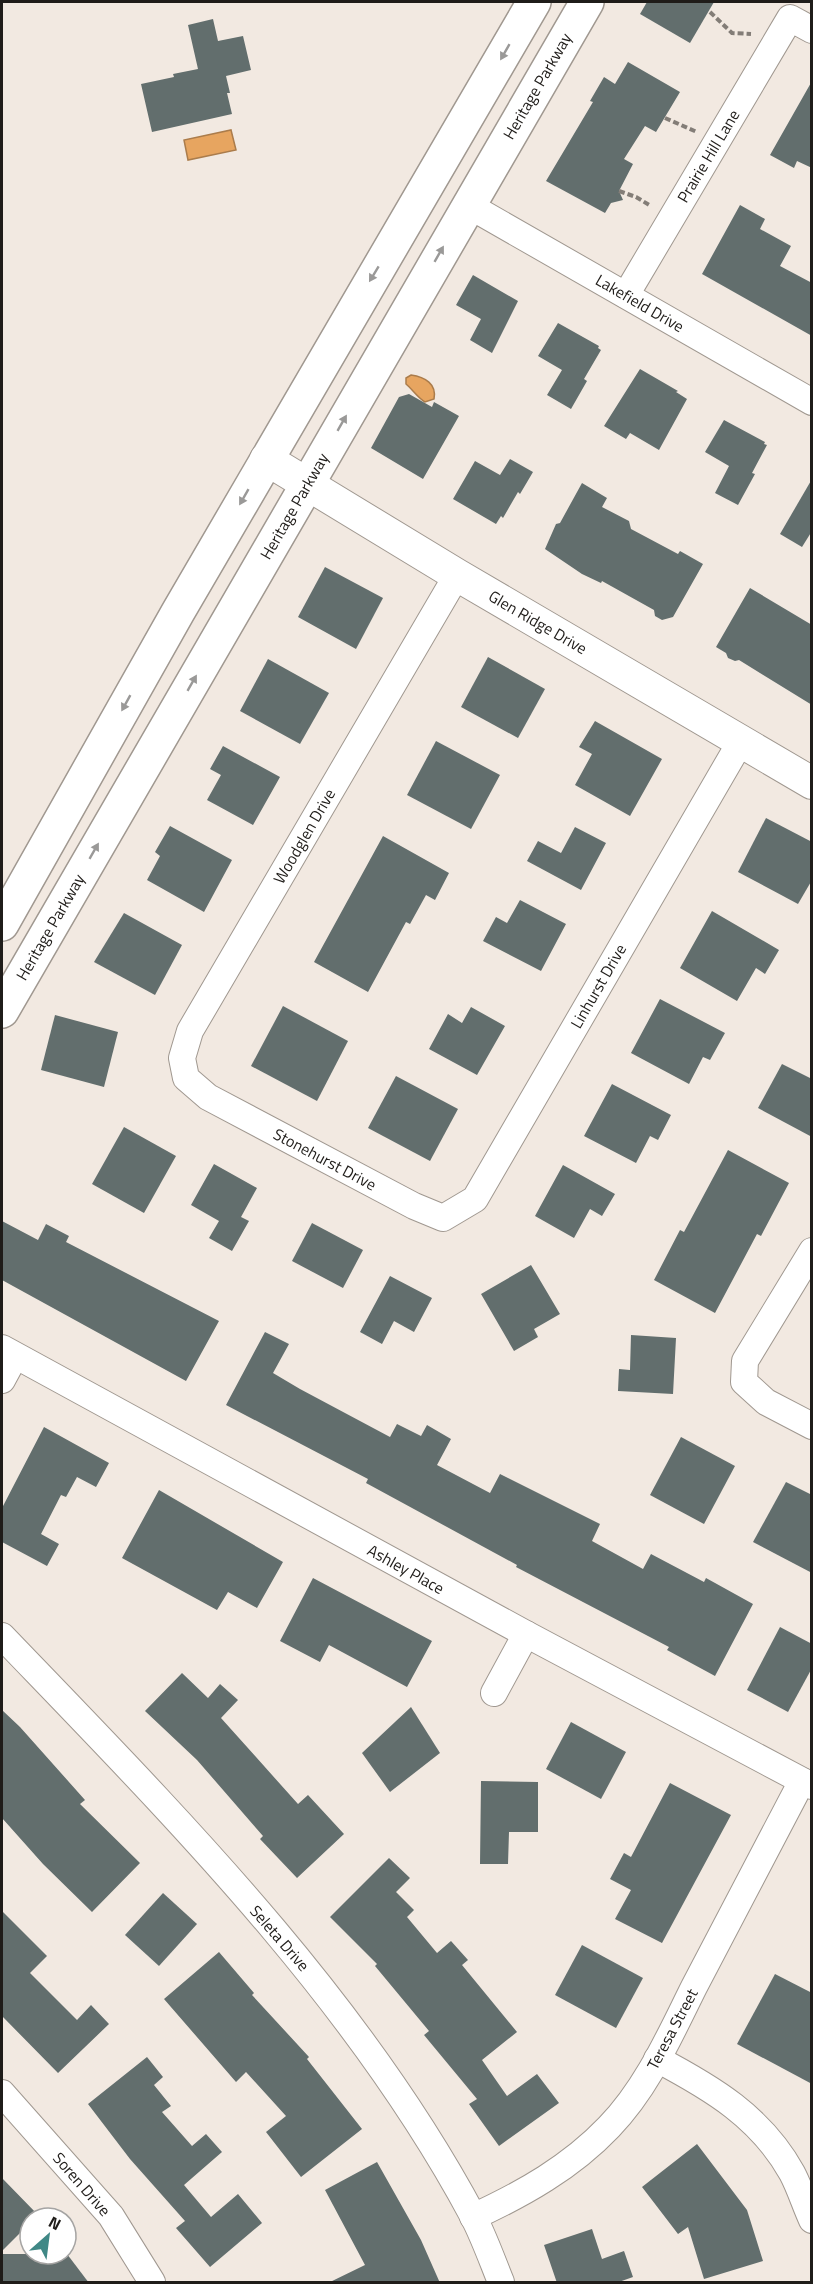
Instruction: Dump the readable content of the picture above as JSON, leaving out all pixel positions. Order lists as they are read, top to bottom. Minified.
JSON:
{"streets":{"main road":["Heritage Parkway"],"street":["Prairie Hill Lane","Lakefield Drive","Glen Ridge Drive","Woodglen Drive","Linhurst Drive","Stonehurst Drive","Ashley Place","Seleta Drive","Teresa Street","Soren Drive"]},"crossings":[["Heritage Parkway","Lakefield Drive"],["Heritage Parkway","Glen Ridge Drive"],["Prairie Hill Lane","Lakefield Drive"],["Glen Ridge Drive","Woodglen Drive"],["Glen Ridge Drive","Linhurst Drive"],["Woodglen Drive","Stonehurst Drive"],["Linhurst Drive","Stonehurst Drive"],["Ashley Place","Teresa Street"],["Seleta Drive","Teresa Street"]],"north":"top right"}
